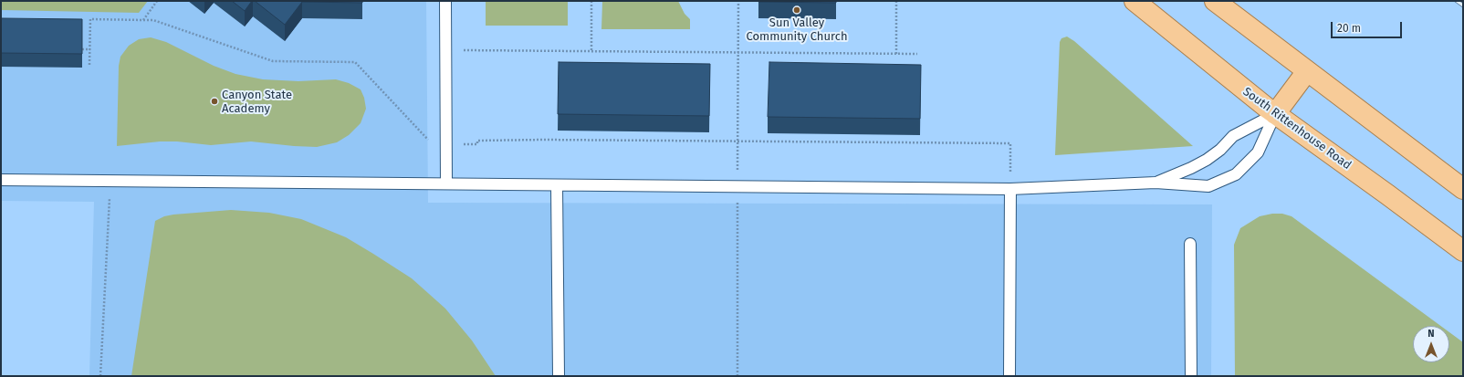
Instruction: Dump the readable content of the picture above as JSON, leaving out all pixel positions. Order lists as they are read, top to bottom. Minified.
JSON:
{"streets":{"main road":["South Rittenhouse Road"]},"places":["Sun Valley Community Church","Canyon State Academy"],"scale_bar":"20 m","north":"top"}
